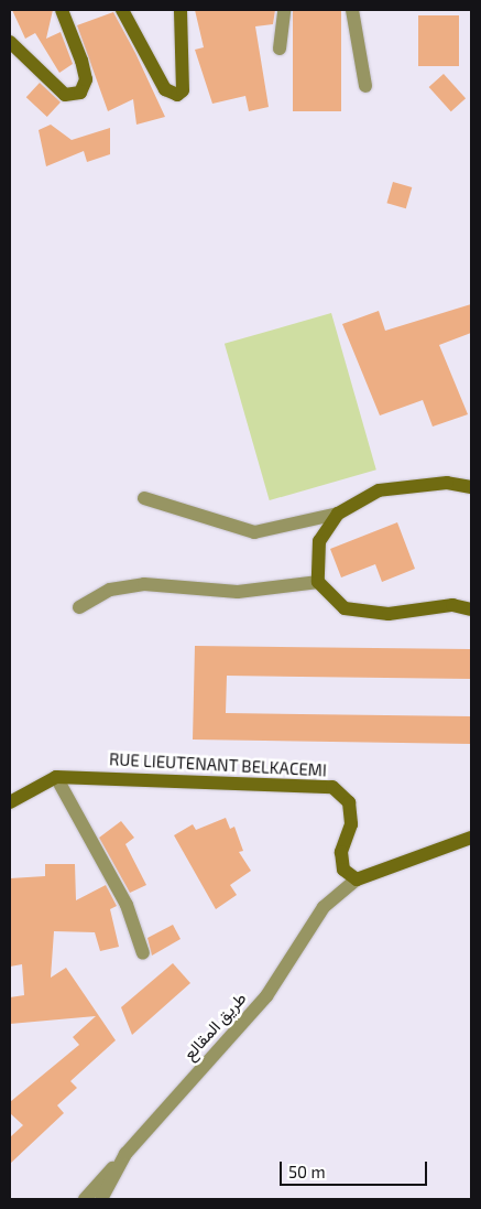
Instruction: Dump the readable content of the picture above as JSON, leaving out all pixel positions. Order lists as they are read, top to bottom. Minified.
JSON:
{"streets":{"street":["RUE LIEUTENANT BELKACEMI","طريق المقالع"]},"crossings":[["RUE LIEUTENANT BELKACEMI","طريق المقالع"]],"scale_bar":"50 m"}
